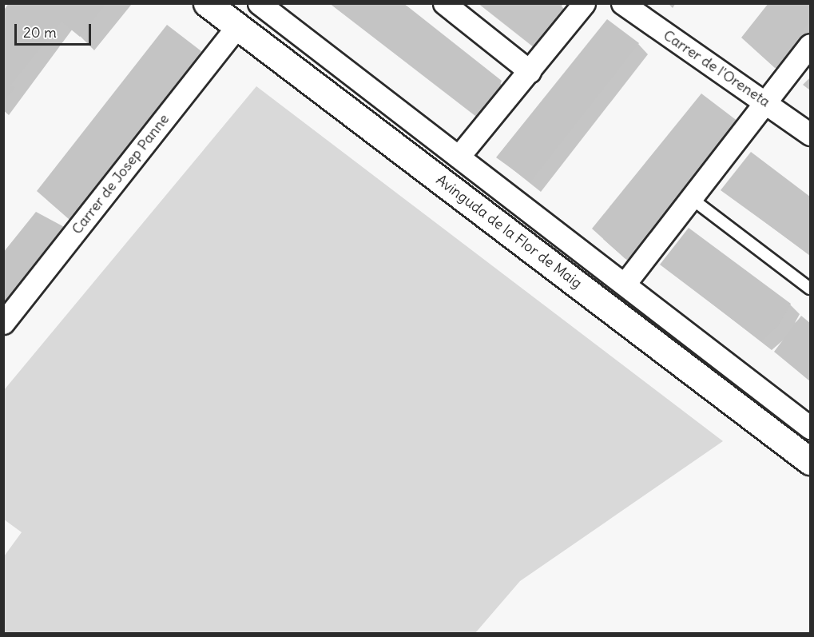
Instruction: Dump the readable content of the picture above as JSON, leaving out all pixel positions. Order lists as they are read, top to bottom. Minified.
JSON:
{"streets":{"street":["Carrer de l'Oreneta","Carrer de Josep Panne","Avinguda de la Flor de Maig"]},"crossings":[["Carrer de Josep Panne","Avinguda de la Flor de Maig"]],"scale_bar":"20 m"}
